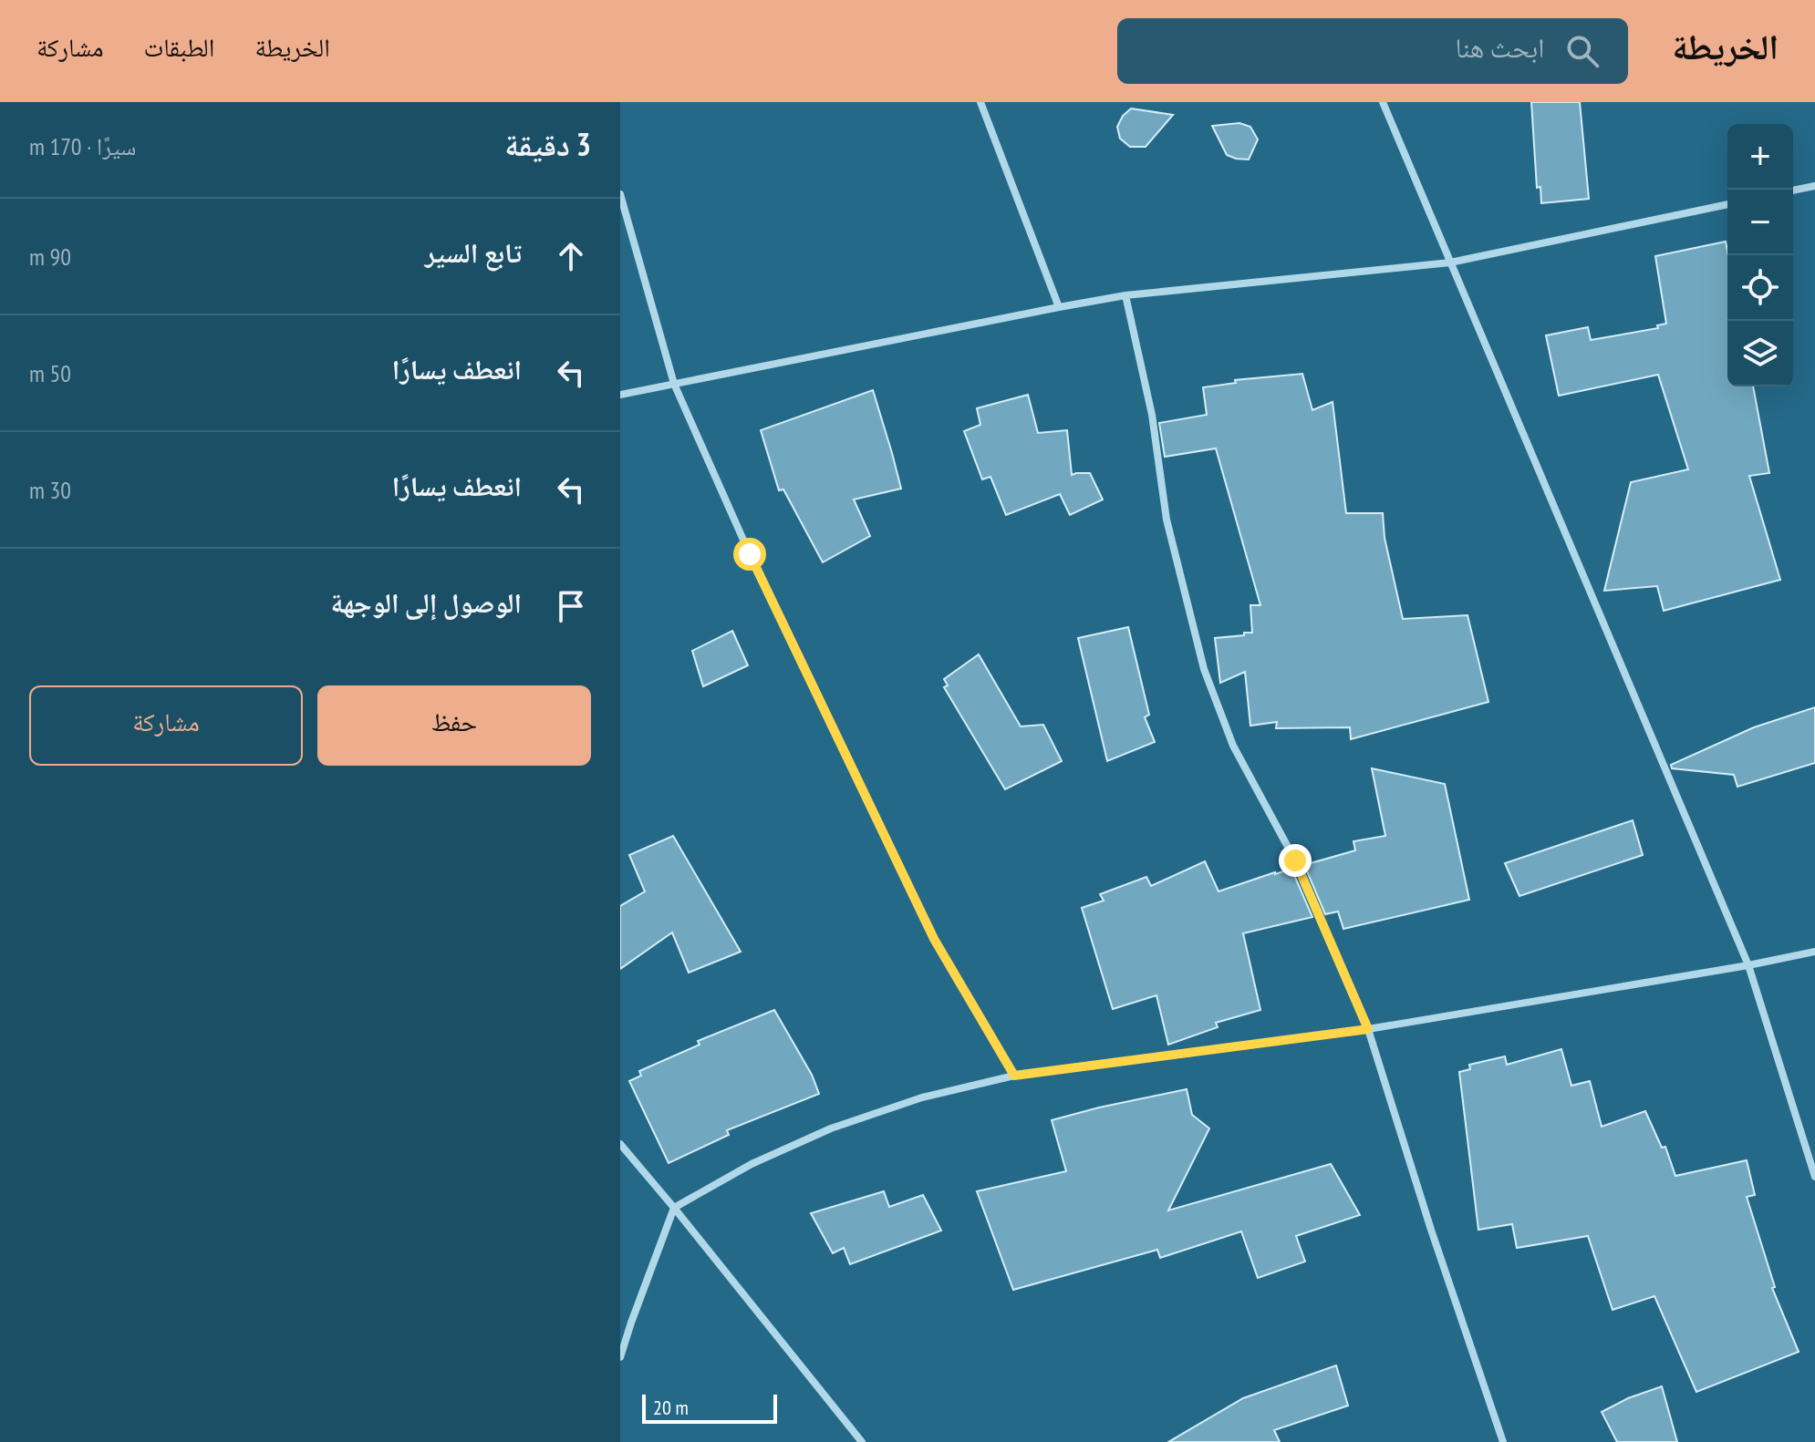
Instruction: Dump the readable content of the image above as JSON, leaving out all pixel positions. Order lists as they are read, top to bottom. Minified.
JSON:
{"scale_bar":"20 m","page":{"header":"الخريطة","search":"ابحث هنا","nav":["الخريطة","الطبقات","مشاركة"],"heading":["3 دقيقة","سيرًا · 170 m"],"map_buttons":["+","−"],"list":[["تابع السير","90 m"],["انعطف يسارًا","50 m"],["انعطف يسارًا","30 m"],"الوصول إلى الوجهة"],"buttons":["حفظ","مشاركة"],"scale":"20 m"}}
